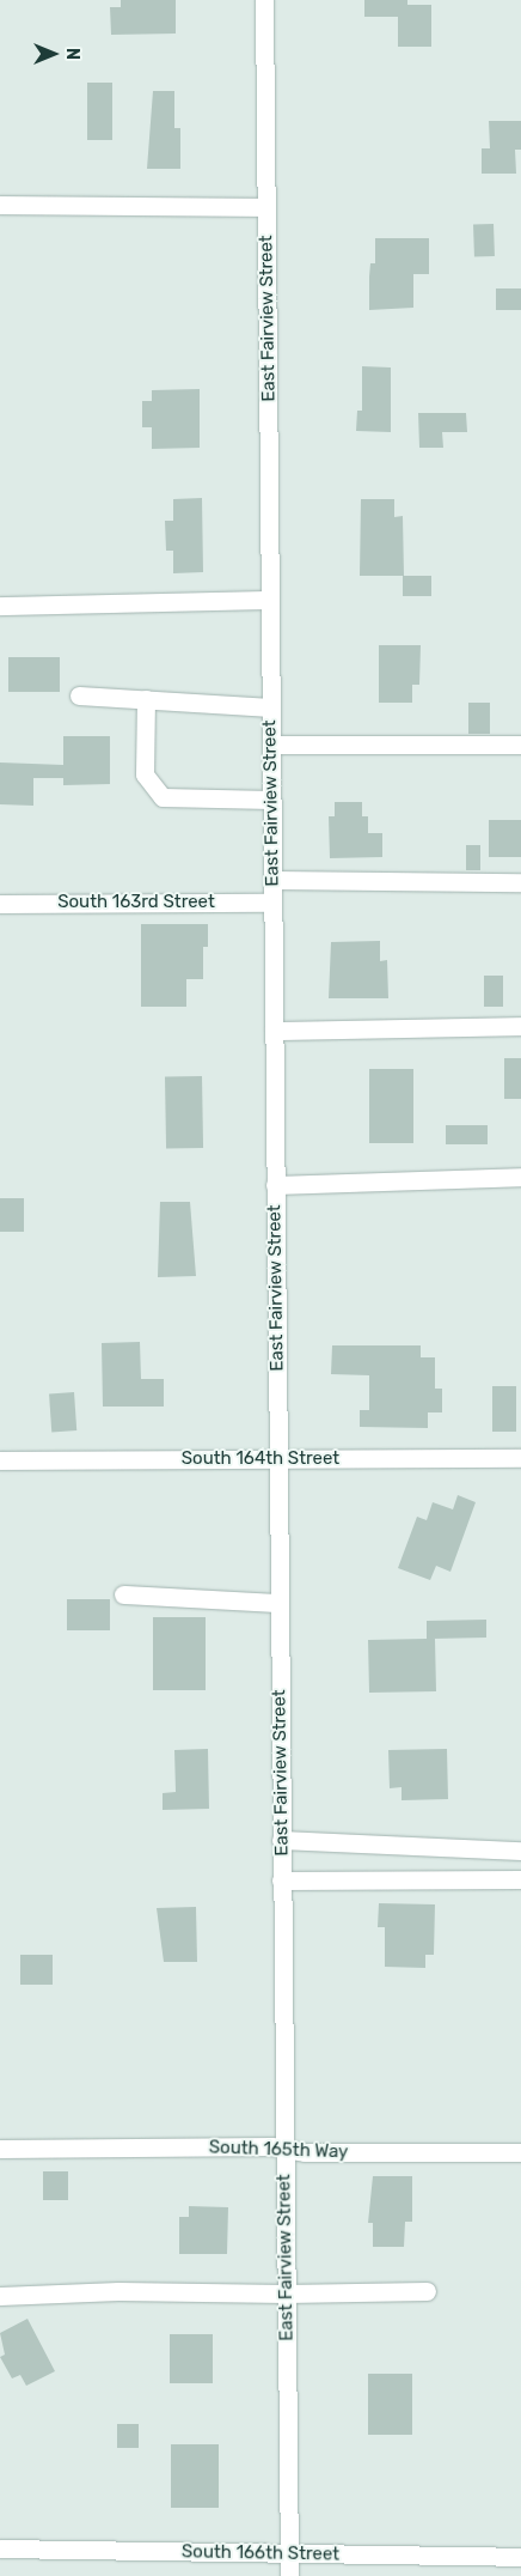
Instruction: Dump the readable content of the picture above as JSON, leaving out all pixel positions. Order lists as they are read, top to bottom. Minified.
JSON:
{"streets":{"street":["East Fairview Street","South 163rd Street","South 164th Street","South 165th Way","South 166th Street"]},"crossings":[["East Fairview Street","South 163rd Street"],["East Fairview Street","South 164th Street"],["East Fairview Street","South 165th Way"],["East Fairview Street","South 166th Street"]],"north":"right"}
